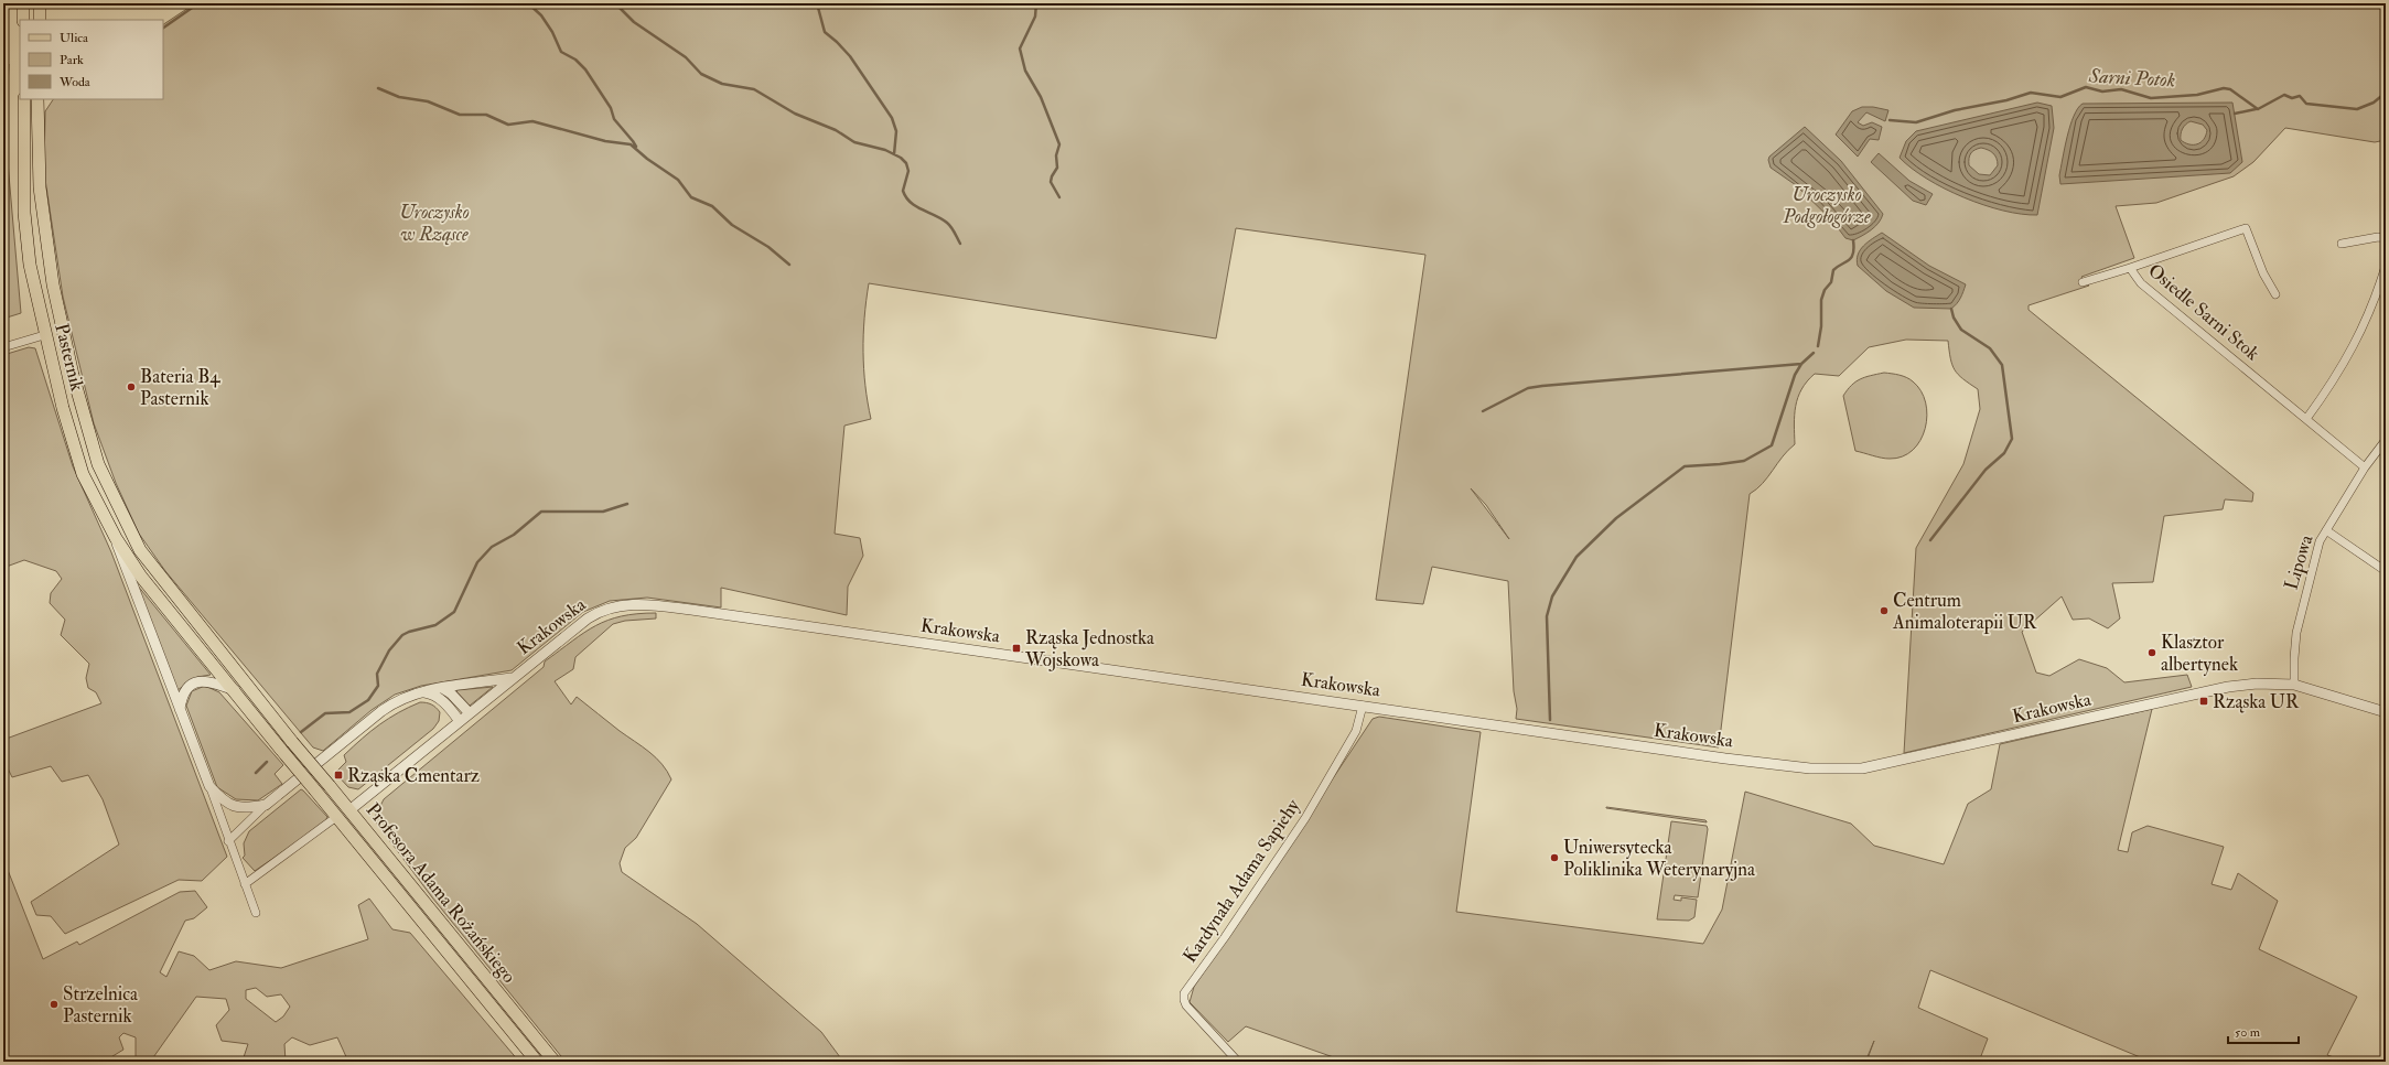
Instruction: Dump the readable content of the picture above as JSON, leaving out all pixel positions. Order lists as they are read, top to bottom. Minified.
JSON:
{"streets":{"main road":["Pasternik","Profesora Adama Rożańskiego"],"street":["Osiedle Sarni Stok","Lipowa","Krakowska","Kardynała Adama Sapiehy"]},"crossings":[["Osiedle Sarni Stok","Lipowa"],["Pasternik","Profesora Adama Rożańskiego"],["Lipowa","Krakowska"],["Krakowska","Kardynała Adama Sapiehy"],["Krakowska","Profesora Adama Rożańskiego"]],"water":["Sarni Potok"],"parks":["Uroczysko Podgołogórze","Uroczysko w Rząsce"],"places":{"other":["Bateria B4 Pasternik","Centrum Animaloterapii UR","Klasztor albertynek","Uniwersytecka Poliklinika Weterynaryjna","Strzelnica Pasternik"],"transit":["Rząska Jednostka Wojskowa","Rząska UR","Rząska Cmentarz"]},"legend":["Ulica","Park","Woda"],"scale_bar":"50 m"}
